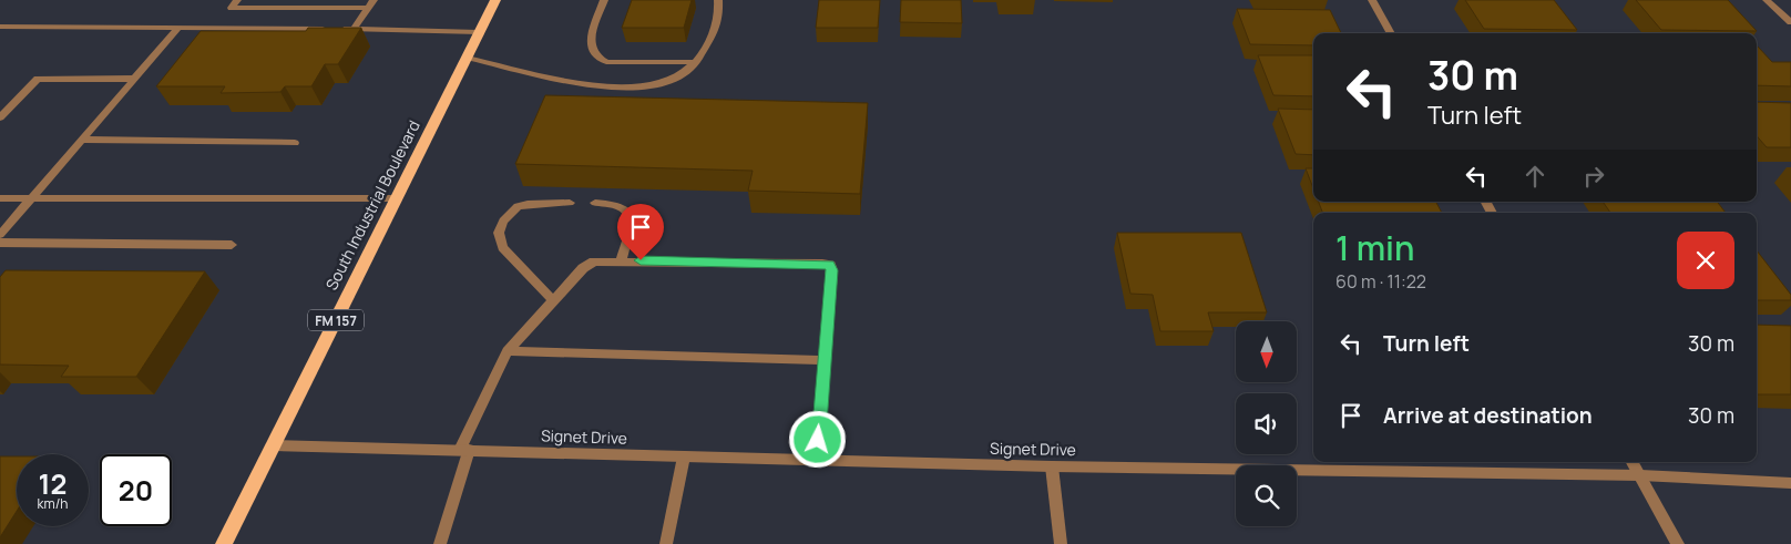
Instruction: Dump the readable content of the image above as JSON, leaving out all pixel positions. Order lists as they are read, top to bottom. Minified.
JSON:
{"streets":{"main road":["South Industrial Boulevard","FM 157"],"street":["Signet Drive"]},"crossings":[["South Industrial Boulevard","Signet Drive"]],"north":"bottom","page":{"turn":["30 m","Turn left"],"heading":["1 min","60 m · 11:22"],"list":[{"name":"Turn left","value":"30 m"},{"name":"Arrive at destination","value":"30 m"}],"speed":"12 km/h","limit":"20"}}
